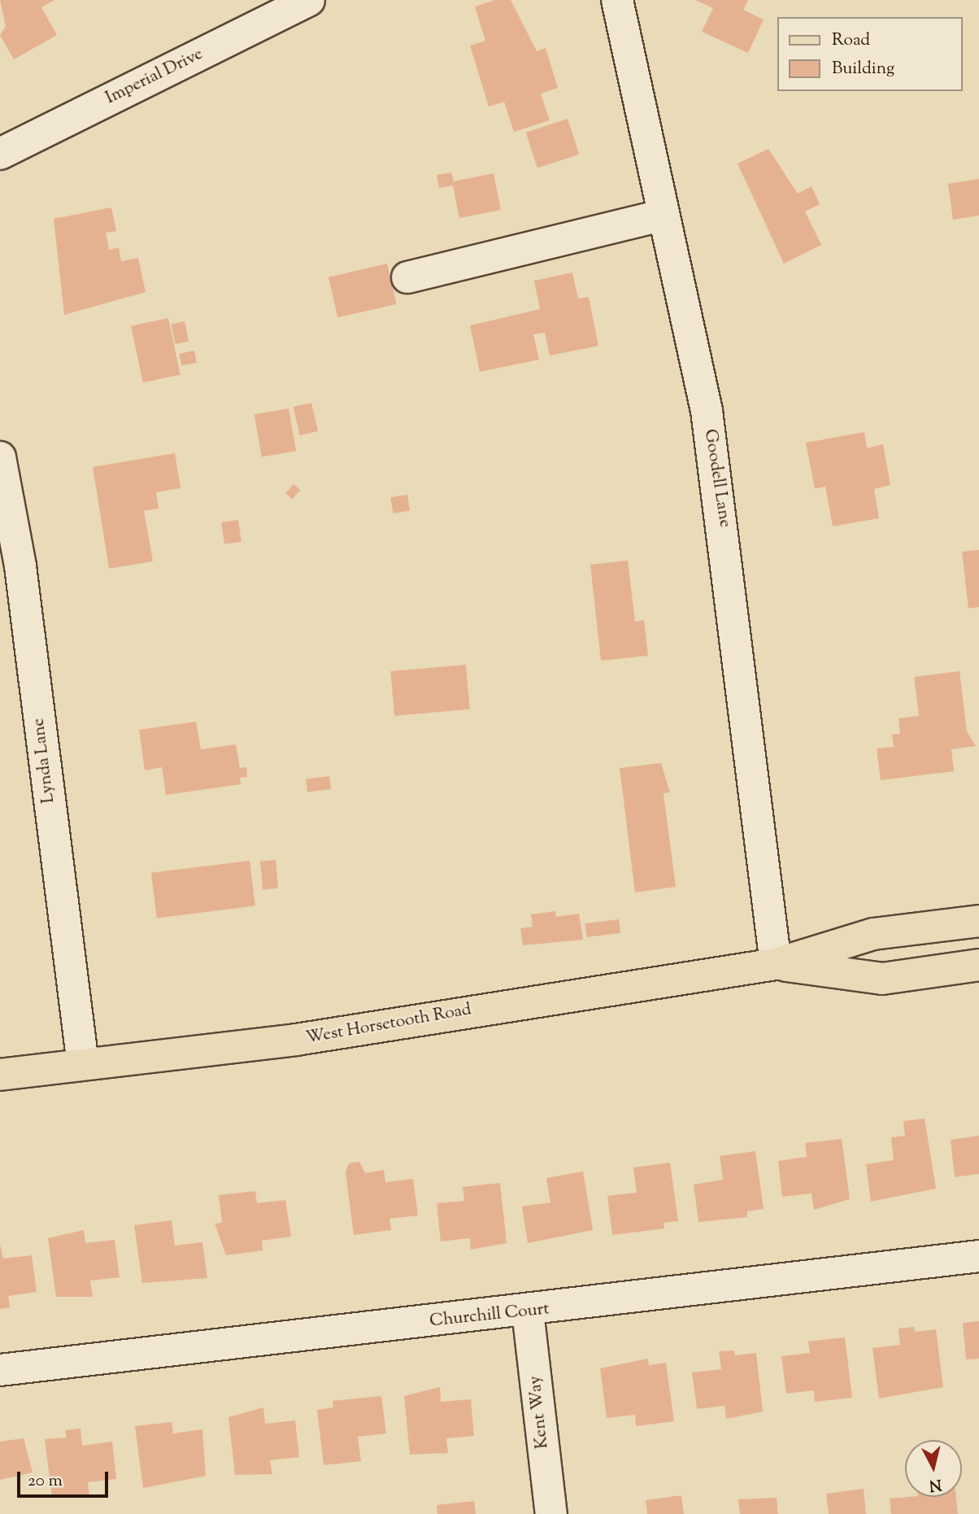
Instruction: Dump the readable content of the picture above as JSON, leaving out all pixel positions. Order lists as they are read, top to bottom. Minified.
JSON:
{"streets":{"main road":["West Horsetooth Road"],"street":["Imperial Drive","Goodell Lane","Lynda Lane","Churchill Court","Kent Way"]},"crossings":[["Goodell Lane","West Horsetooth Road"],["Lynda Lane","West Horsetooth Road"],["Churchill Court","Kent Way"]],"legend":["Road","Building"],"scale_bar":"20 m","north":"bottom"}
